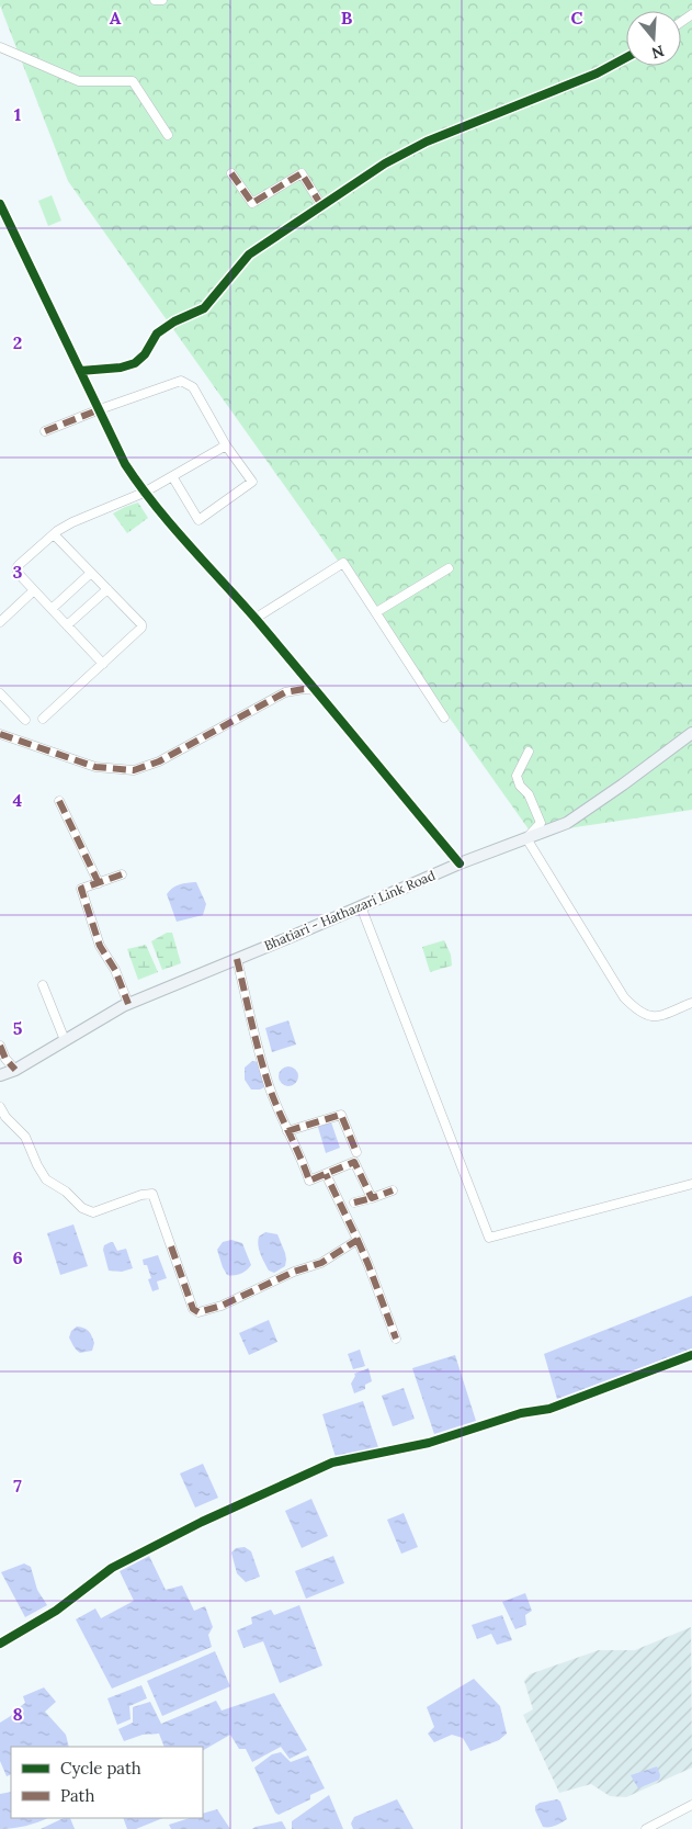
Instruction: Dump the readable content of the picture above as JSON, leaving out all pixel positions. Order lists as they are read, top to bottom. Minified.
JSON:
{"streets":{"main road":["Bhatiari - Hathazari Link Road"]},"legend":["Cycle path","Path"],"north":"bottom","grid":{"columns":["A","B","C"],"rows":["1","2","3","4","5","6","7","8"]}}
